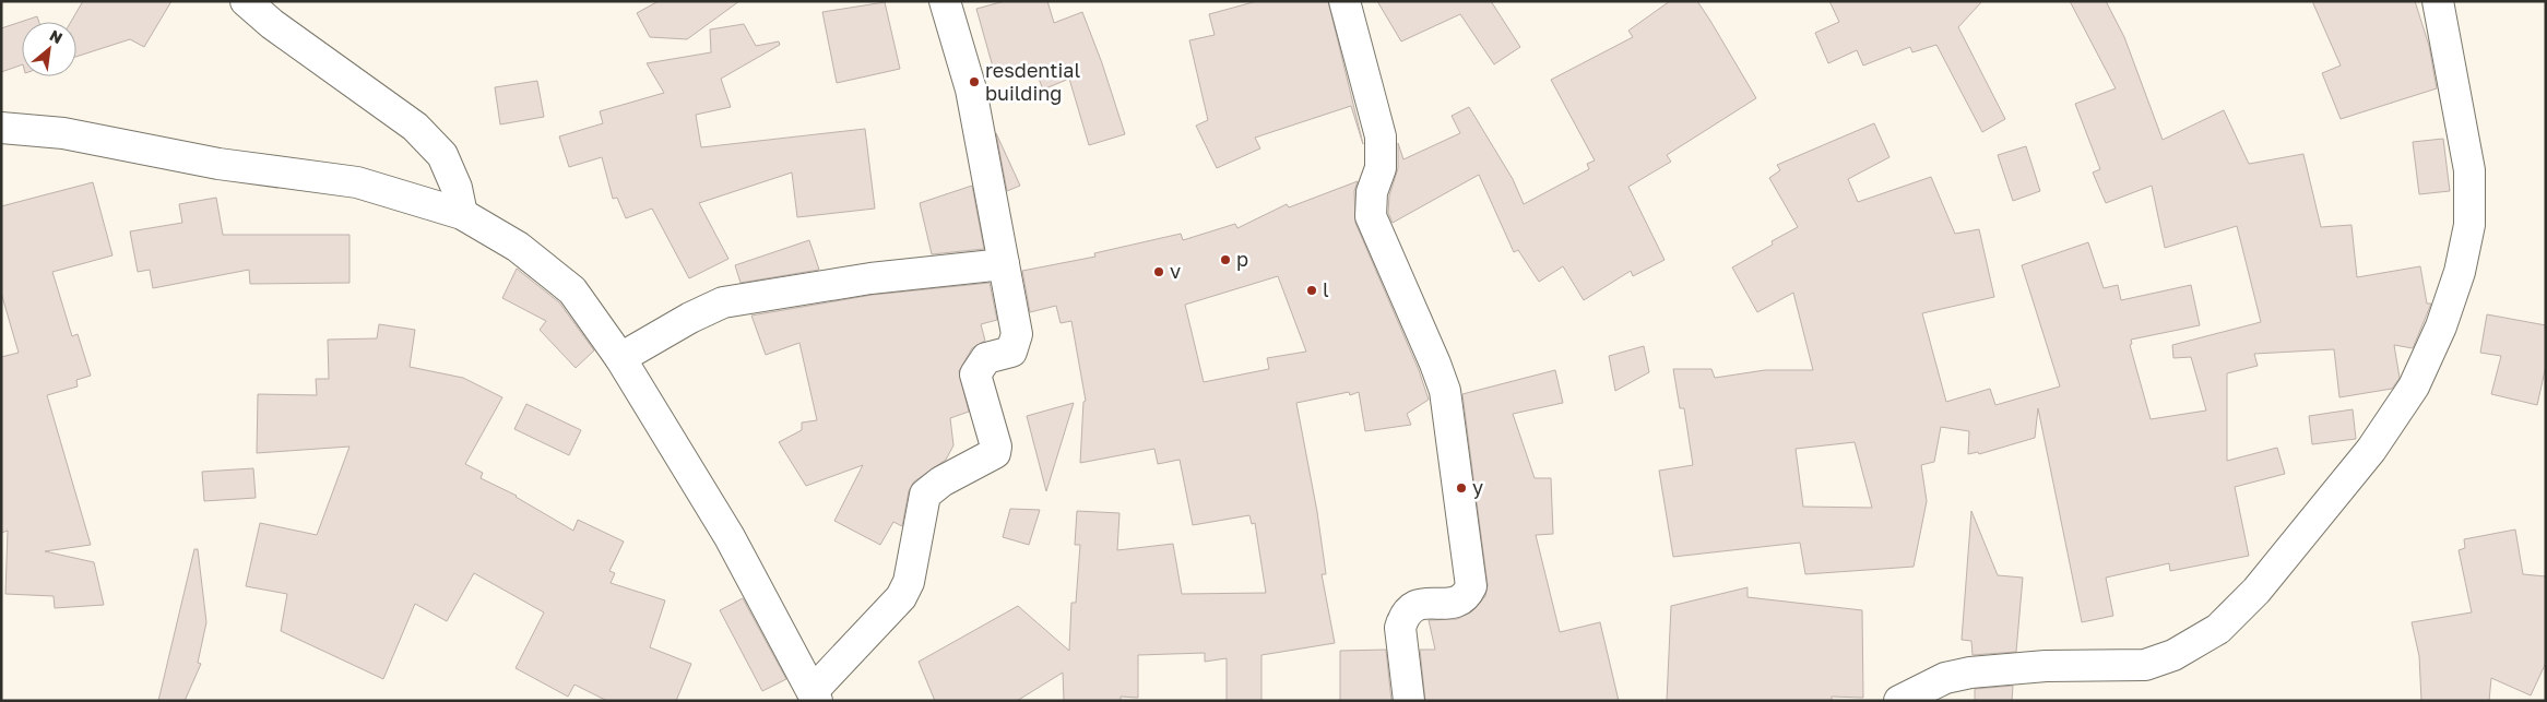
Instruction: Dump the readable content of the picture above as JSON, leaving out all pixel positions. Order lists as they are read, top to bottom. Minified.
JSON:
{"places":["resdential building","p","v","l","y"],"north":"top right"}
